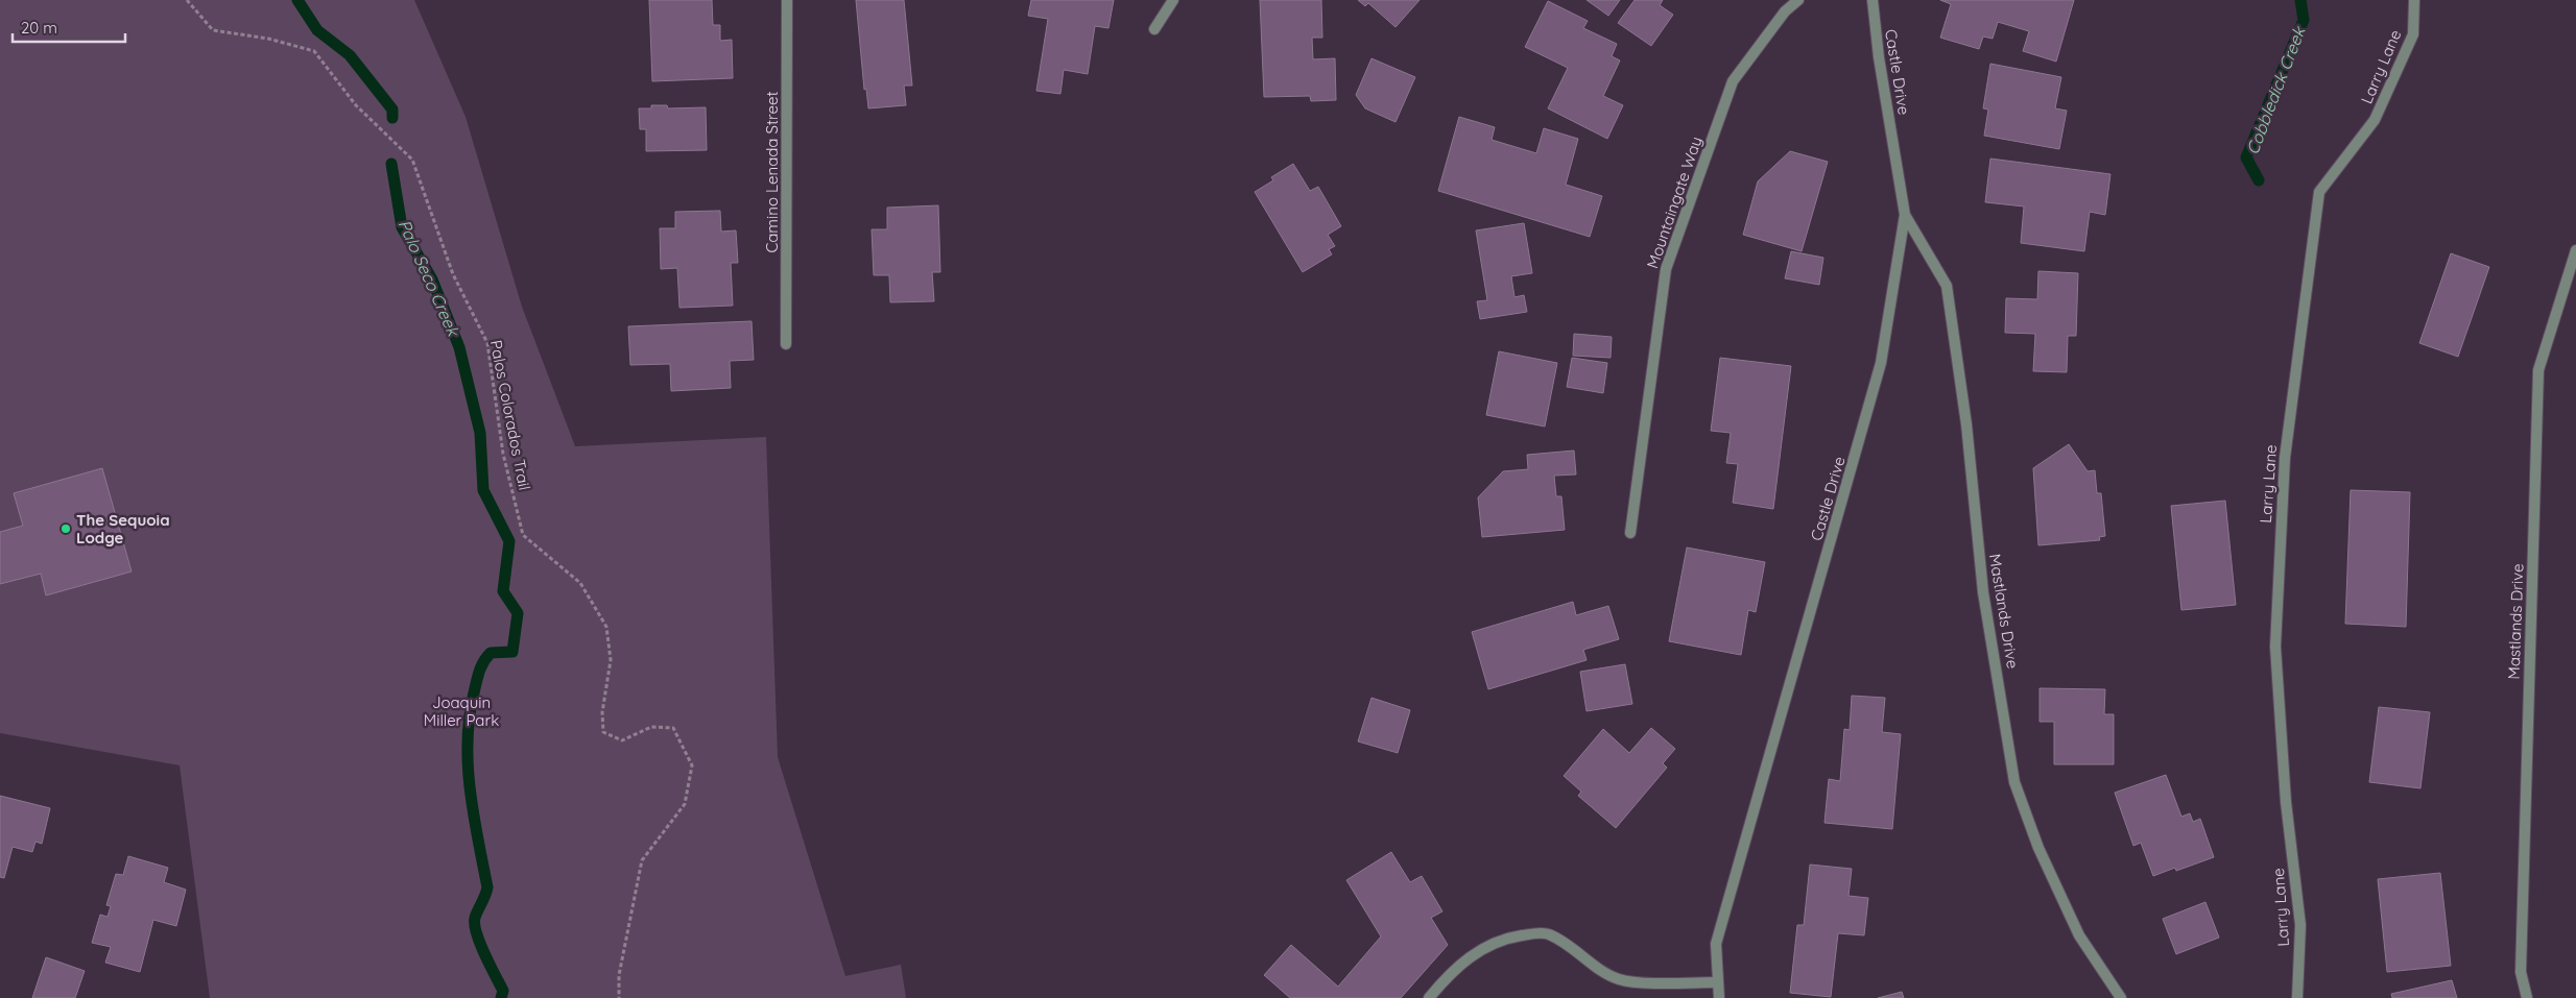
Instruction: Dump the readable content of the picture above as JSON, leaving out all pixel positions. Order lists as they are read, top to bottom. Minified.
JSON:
{"streets":{"street":["Larry Lane","Castle Drive","Camino Lenada Street","Mountaingate Way","Mastlands Drive"],"path":["Palos Colorados Trail"]},"crossings":[["Castle Drive","Mastlands Drive"]],"water":["Cobbledick Creek","Palo Seco Creek"],"parks":["Joaquin Miller Park"],"places":["The Sequoia Lodge"],"scale_bar":"20 m"}
